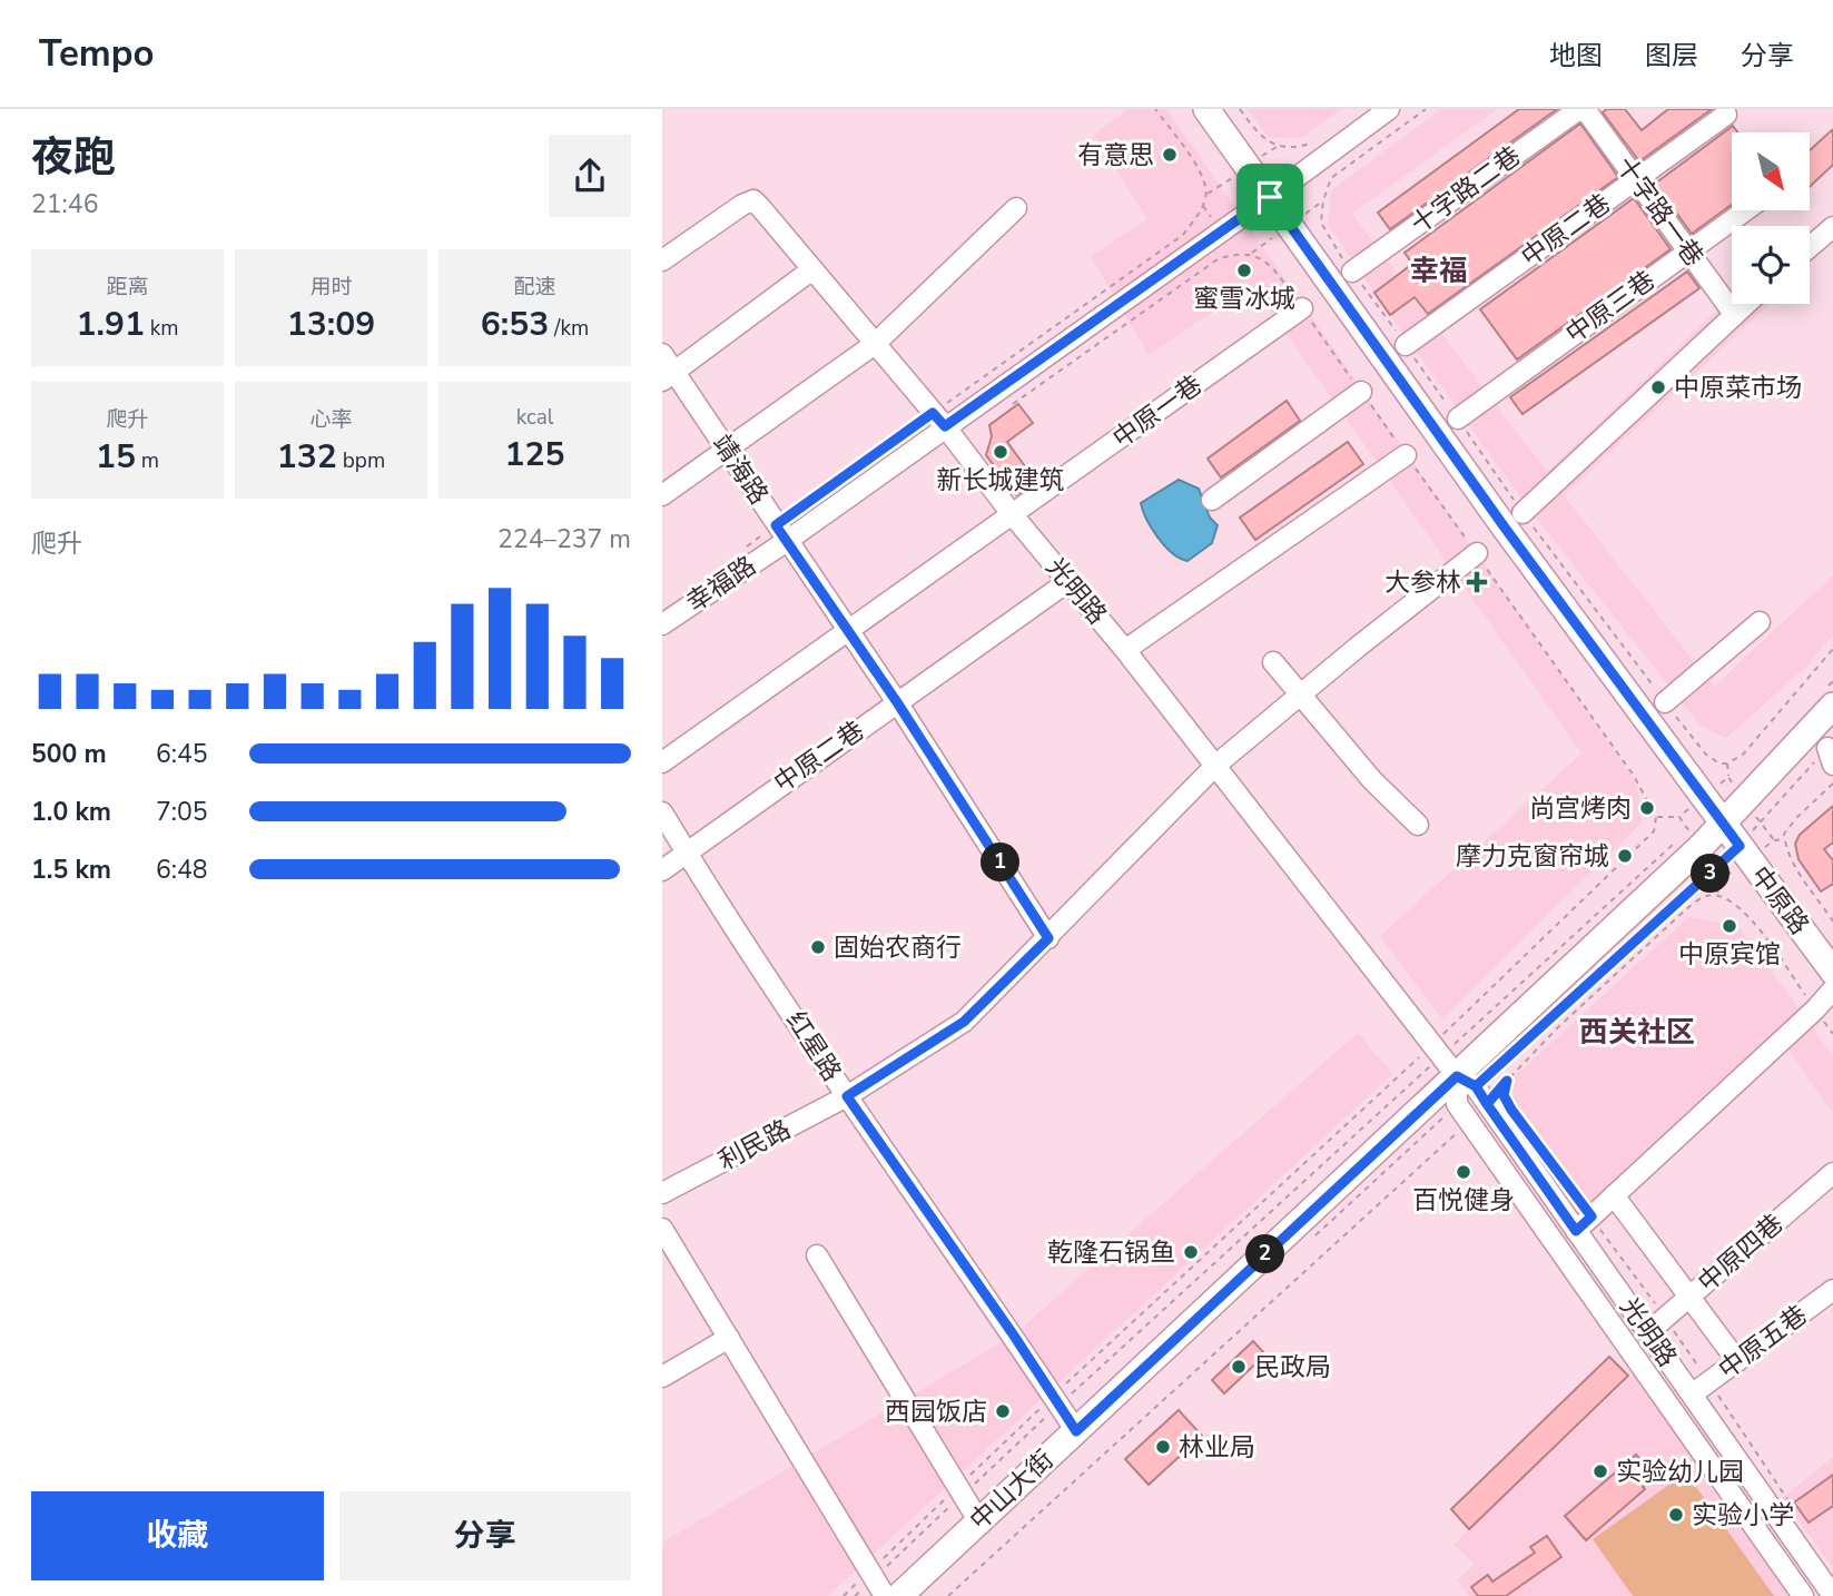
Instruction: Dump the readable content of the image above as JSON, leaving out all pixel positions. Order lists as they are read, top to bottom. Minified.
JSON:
{"streets":{"main road":["中原路","中山大街"],"street":["十字路二巷","十字路一巷","中原二巷","中原三巷","中原一巷","靖海路","幸福路","光明路","红星路","利民路","中原四巷","中原五巷"]},"crossings":[["十字路一巷","中原二巷"],["十字路一巷","中原三巷"],["中原二巷","靖海路"],["中原二巷","光明路"],["中原二巷","红星路"],["中原一巷","靖海路"],["中原一巷","光明路"],["靖海路","幸福路"],["靖海路","利民路"],["幸福路","光明路"],["幸福路","中原路"],["光明路","利民路"],["光明路","中原四巷"],["光明路","中原五巷"],["光明路","中山大街"],["中原路","中山大街"],["红星路","利民路"],["红星路","中山大街"]],"districts":["幸福","西关社区"],"places":{"other":["有意思","蜜雪冰城","中原菜市场","新长城建筑","尚宫烤肉","摩力克窗帘城","中原宾馆","固始农商行","百悦健身","乾隆石锅鱼","民政局","西园饭店","林业局","实验幼儿园","实验小学"],"health":["大参林"]},"north":"bottom right","page":{"header":"Tempo","nav":["地图","图层","分享"],"heading":["夜跑","21:46"],"stats":[["距离","1.91 km"],["用时","13:09"],["配速","6:53 /km"],["爬升","15 m"],["心率","132 bpm"],["kcal","125"]],"chart":["爬升","224–237 m"],"list":[{"name":"500 m","note":"6:45"},{"name":"1.0 km","note":"7:05"},{"name":"1.5 km","note":"6:48"}],"pins":["1","3","2"],"buttons":["收藏","分享"]}}
